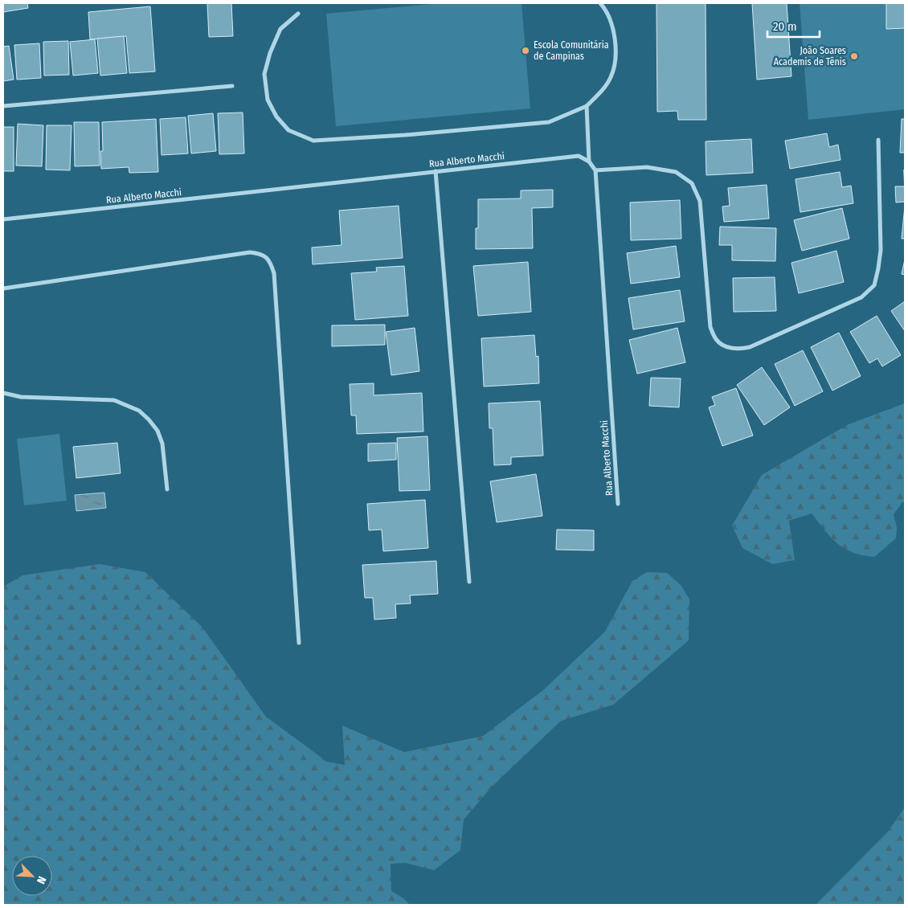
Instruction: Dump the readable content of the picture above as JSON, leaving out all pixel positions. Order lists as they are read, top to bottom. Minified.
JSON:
{"streets":{"street":["Rua Alberto Macchi"]},"places":["Escola Comunitária de Campinas","João Soares Academis de Tênis"],"scale_bar":"20 m","north":"bottom right"}
